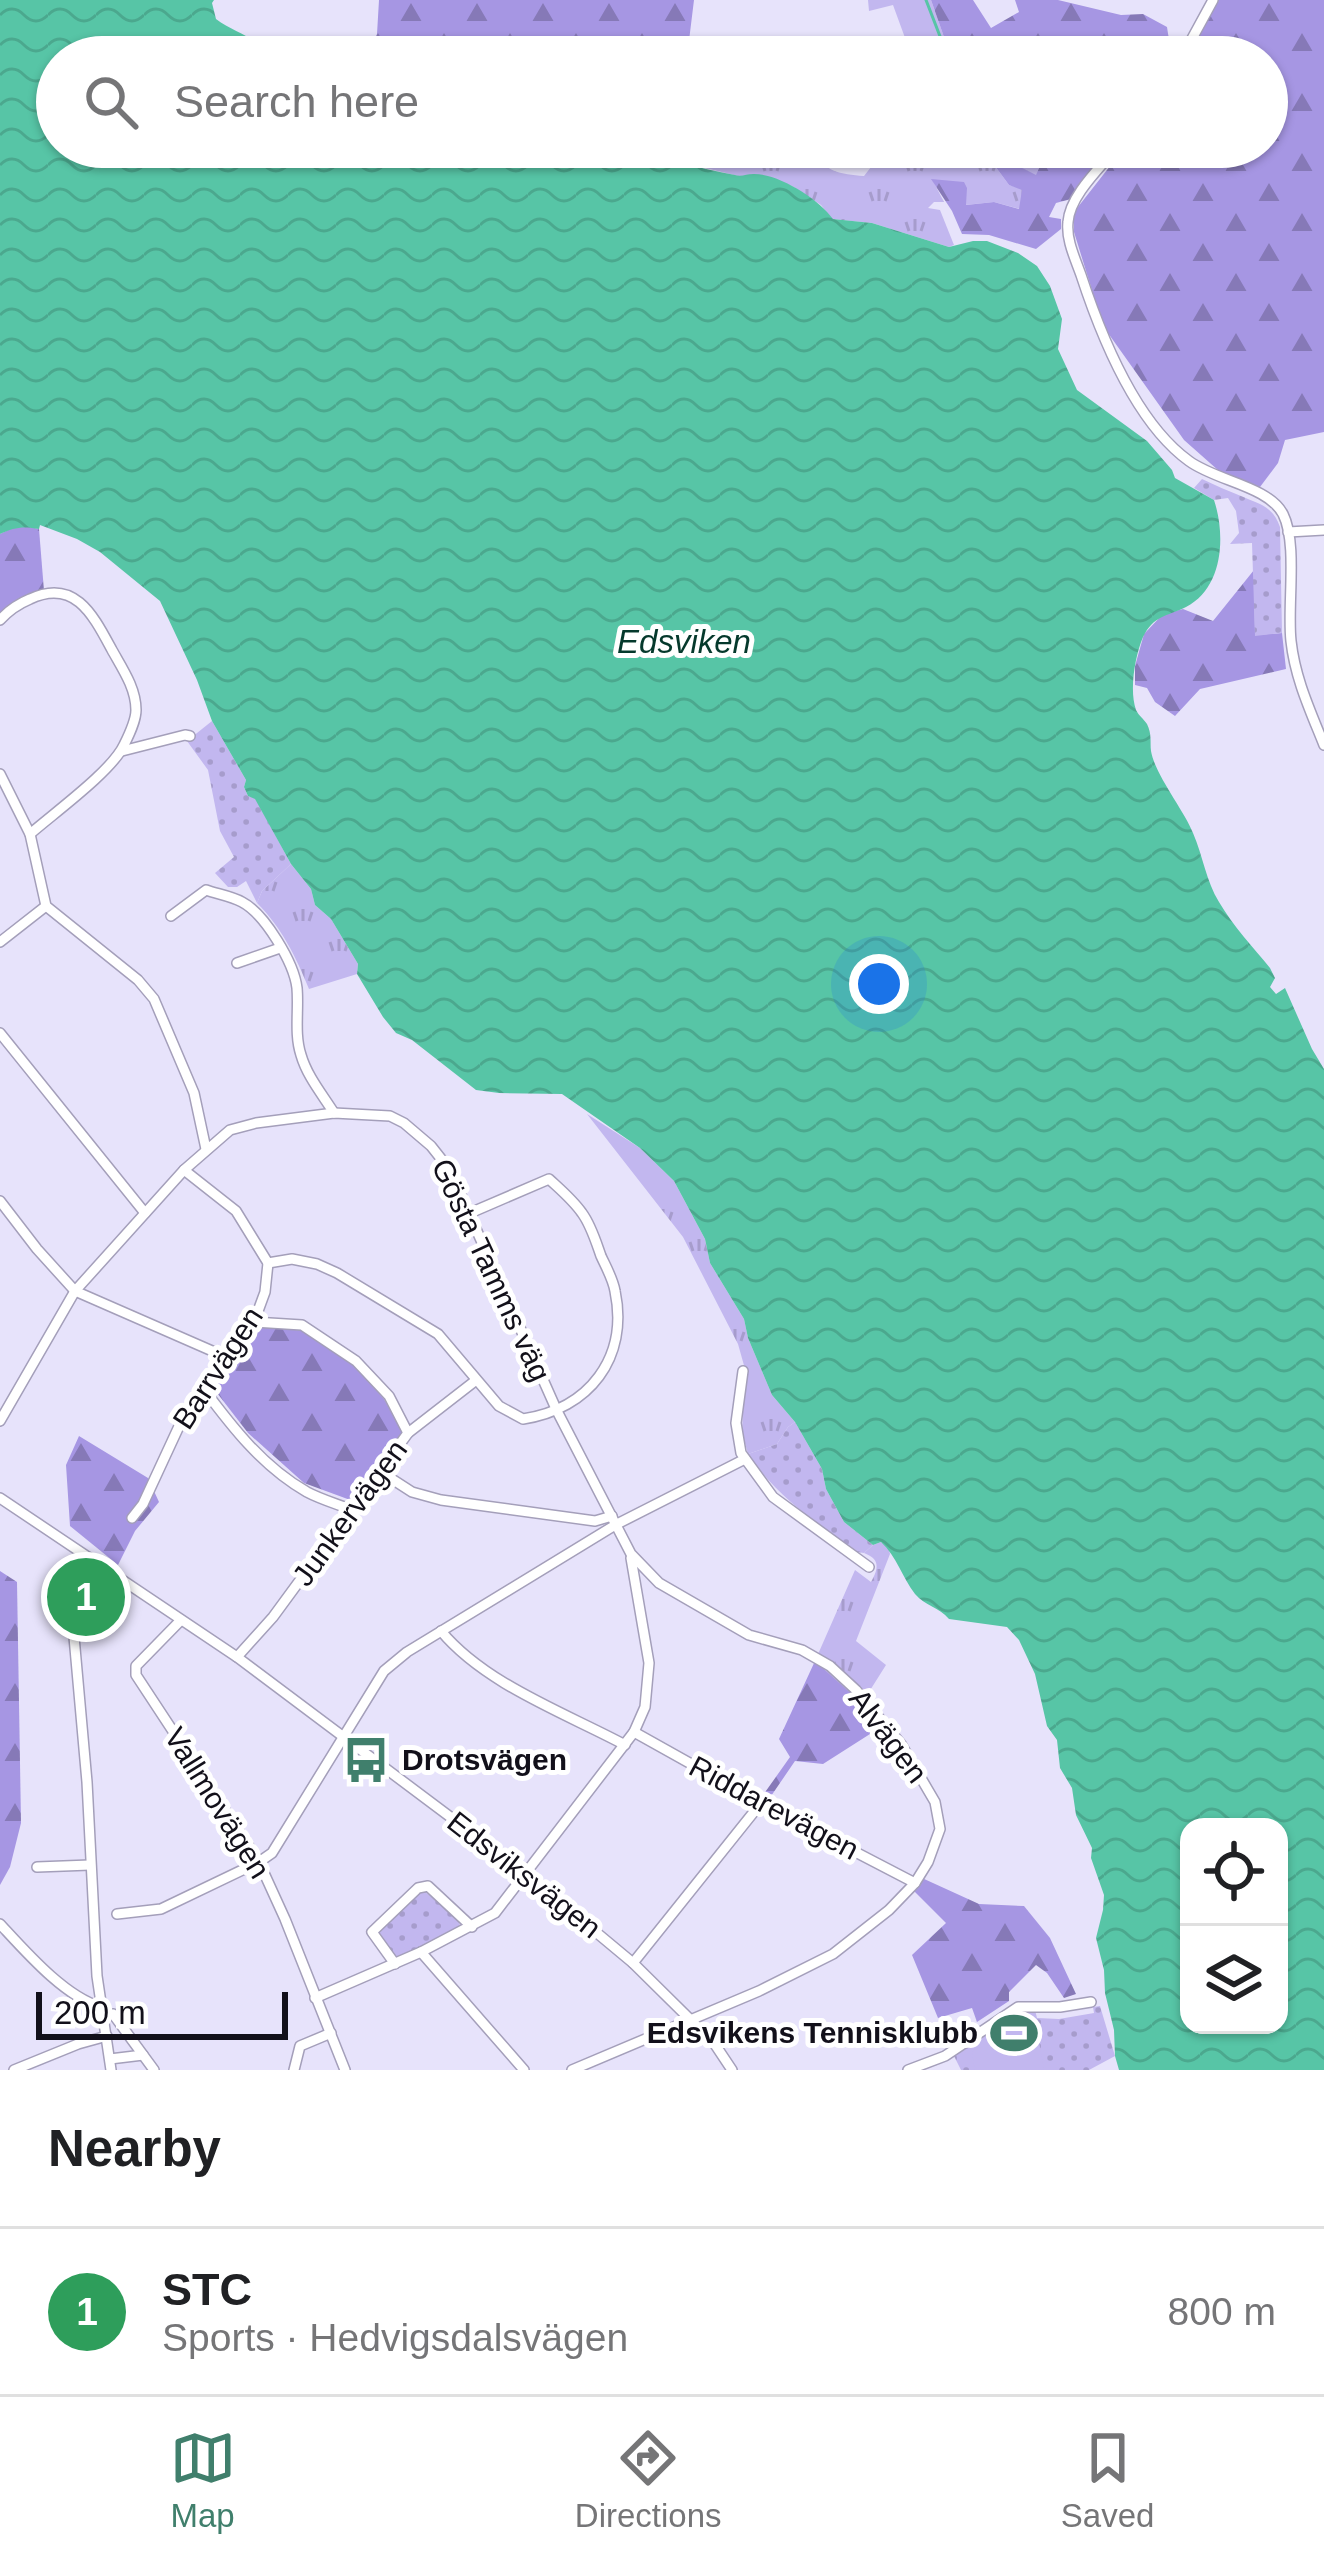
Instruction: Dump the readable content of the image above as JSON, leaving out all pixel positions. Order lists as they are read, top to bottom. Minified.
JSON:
{"streets":{"street":["Gösta Tamms väg","Barrvägen","Junkervägen","Alvägen","Vallmovägen","Riddarevägen","Edsviksvägen"]},"crossings":[["Gösta Tamms väg","Alvägen"],["Barrvägen","Junkervägen"],["Junkervägen","Edsviksvägen"],["Alvägen","Riddarevägen"],["Alvägen","Edsviksvägen"],["Vallmovägen","Edsviksvägen"]],"water":["Edsviken"],"places":{"bus stop":["Drotsvägen"],"sports":["Edsvikens Tennisklubb"]},"scale_bar":"200 m","page":{"search":"Search here","pins":"1","scale":"200 m","heading":"Nearby","list":[{"mark":"1","name":"STC","note":"Sports · Hedvigsdalsvägen","value":"800 m"}],"nav":["Map","Directions","Saved"]}}
